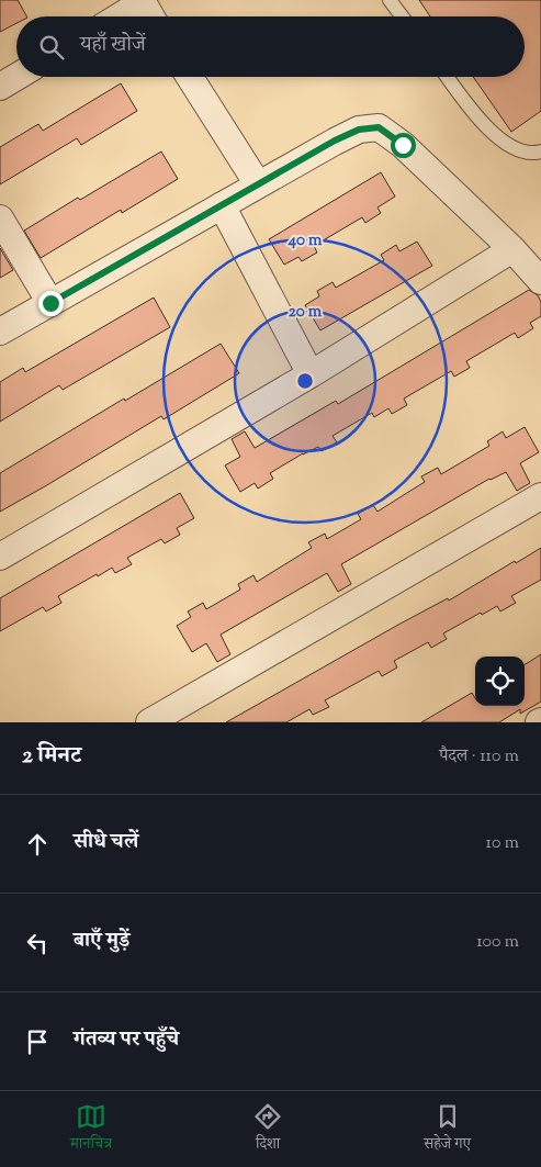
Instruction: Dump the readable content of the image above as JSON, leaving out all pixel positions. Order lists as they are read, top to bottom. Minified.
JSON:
{"page":{"search":"यहाँ खोजें","heading":["2 मिनट","पैदल · 110 m"],"list":[["सीधे चलें","10 m"],["बाएँ मुड़ें","100 m"],"गंतव्य पर पहुँचे"],"nav":["मानचित्र","दिशा","सहेजे गए"]},"rings":["40 m","20 m"]}
